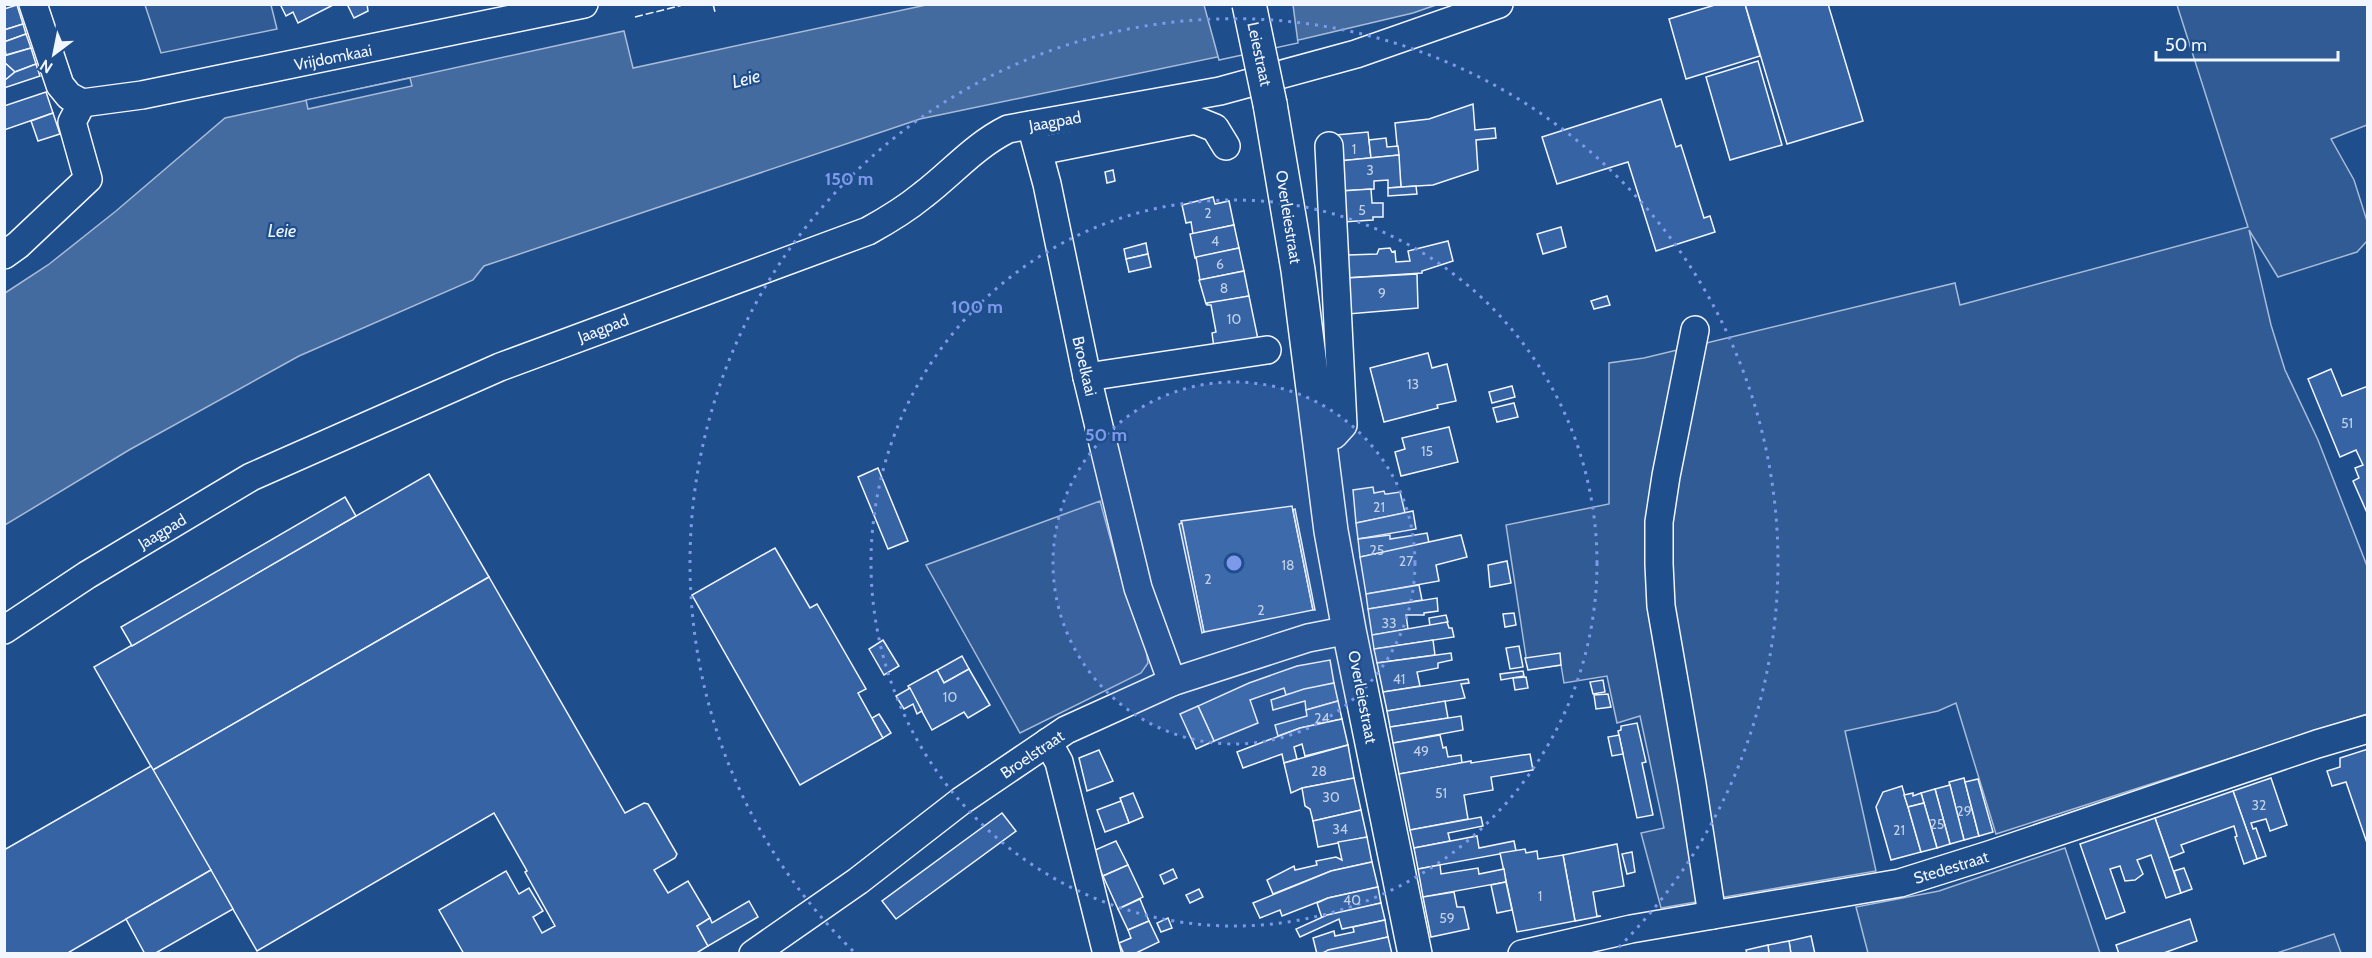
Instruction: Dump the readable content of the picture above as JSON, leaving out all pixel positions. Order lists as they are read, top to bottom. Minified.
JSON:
{"streets":{"main road":["Leiestraat","Overleiestraat"],"street":["Vrijdomkaai","Jaagpad","Broelkaai","Broelstraat","Stedestraat"]},"crossings":[["Leiestraat","Overleiestraat"],["Jaagpad","Broelkaai"],["Overleiestraat","Broelstraat"],["Broelkaai","Broelstraat"]],"water":["Leie"],"house_numbers":["1","3","5","2","4","6","8","9","10","13","51","15","21","25","27","18","2","2","33","41","10","24","49","28","51","30","32","29","25","34","21","1","40","59"],"scale_bar":"50 m","north":"bottom left","rings":["150 m","100 m","50 m"]}
